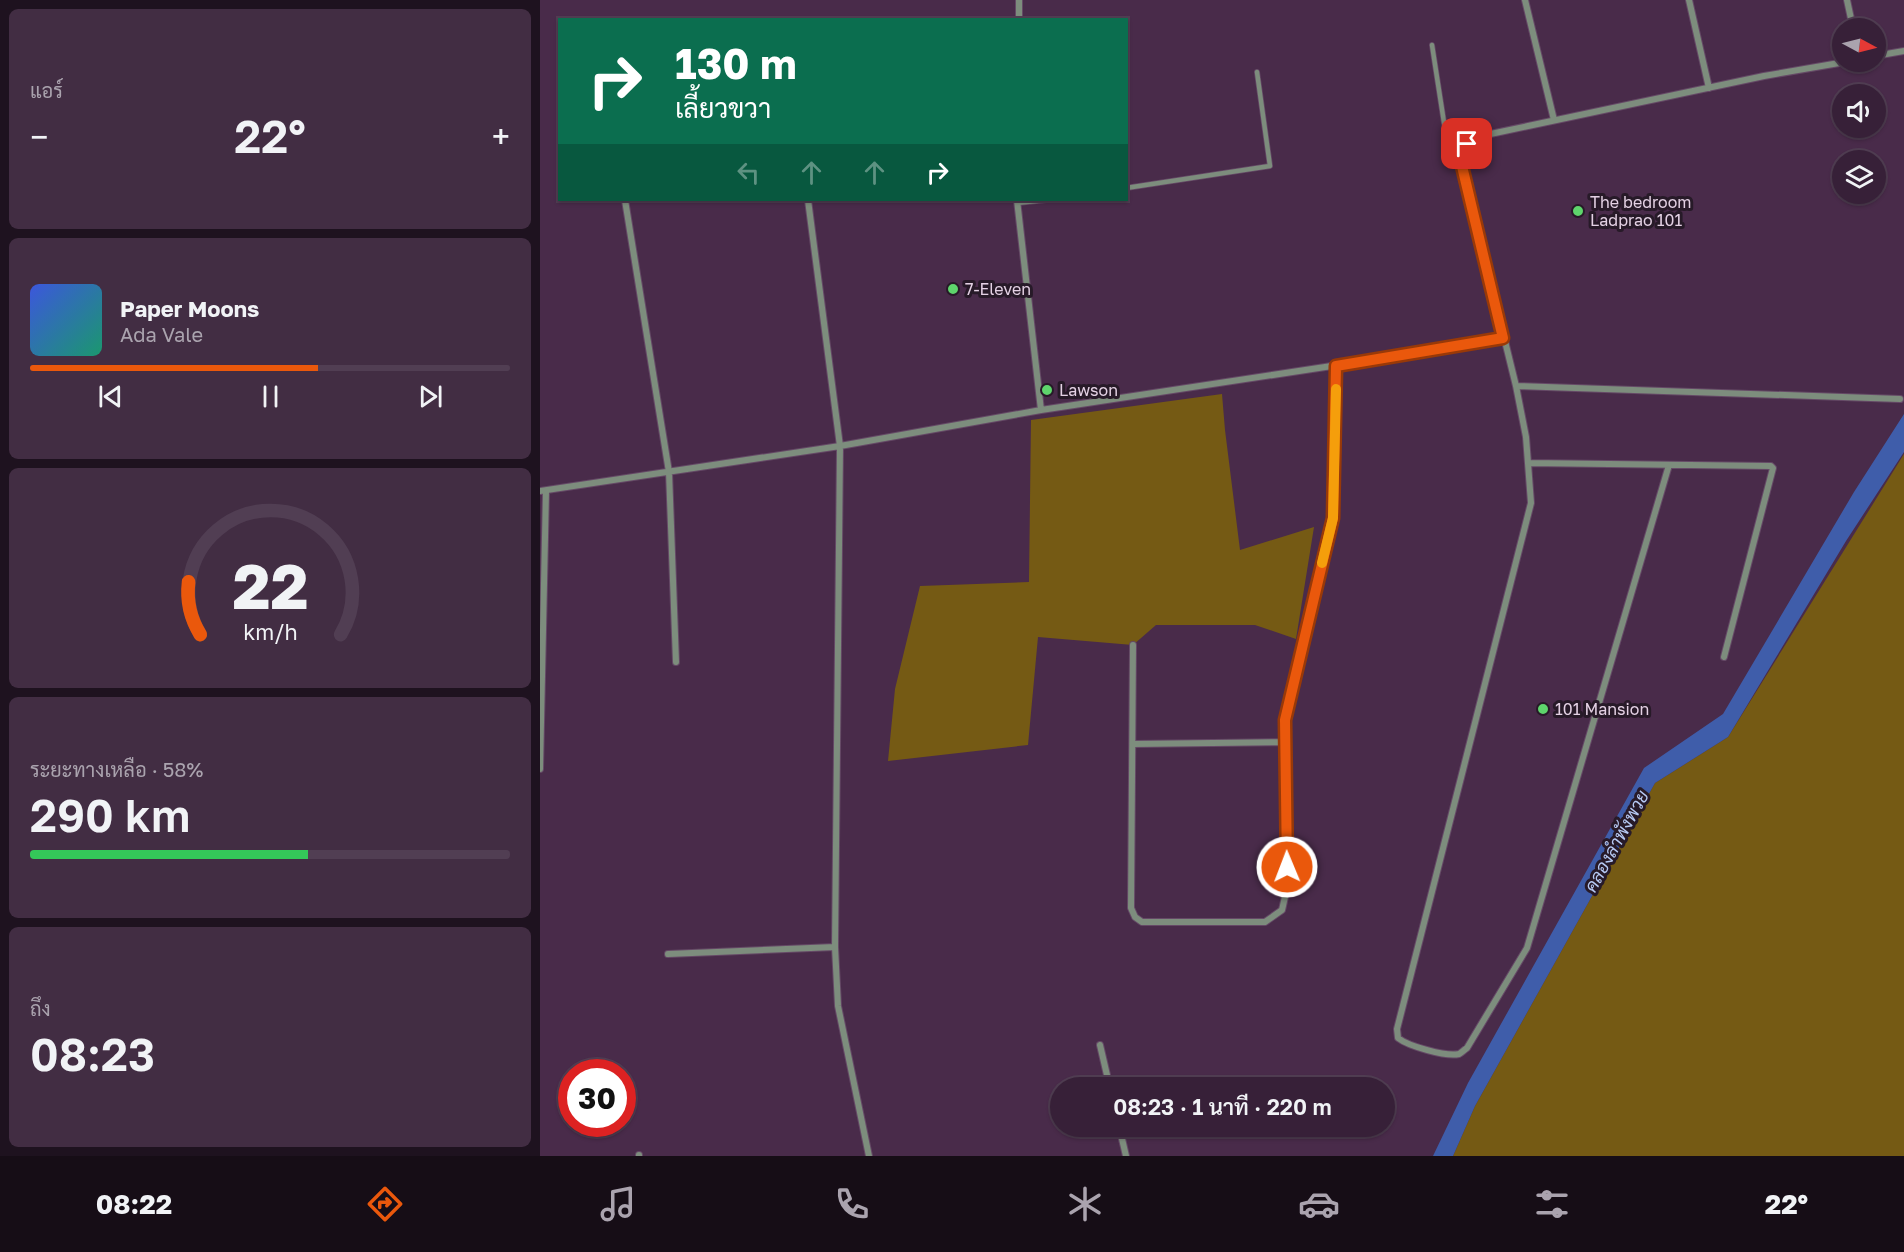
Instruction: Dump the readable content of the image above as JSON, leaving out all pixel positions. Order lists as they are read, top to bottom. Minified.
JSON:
{"water":["คลองลำพังพวย"],"places":["The bedroom Ladprao 101","7-Eleven","Lawson","101 Mansion"],"north":"right","page":{"tile":["แอร์",["ระยะทางเหลือ · 58%","290 km"],["ถึง","08:23"]],"turn":["130 m","เลี้ยวขวา"],"heat":["−","22°","+"],"song":["Paper Moons","Ada Vale"],"limit":"30","trip":"08:23 · 1 นาที · 220 m","tabs":["08:22","22°"],"gauge":["22","km/h"]}}
